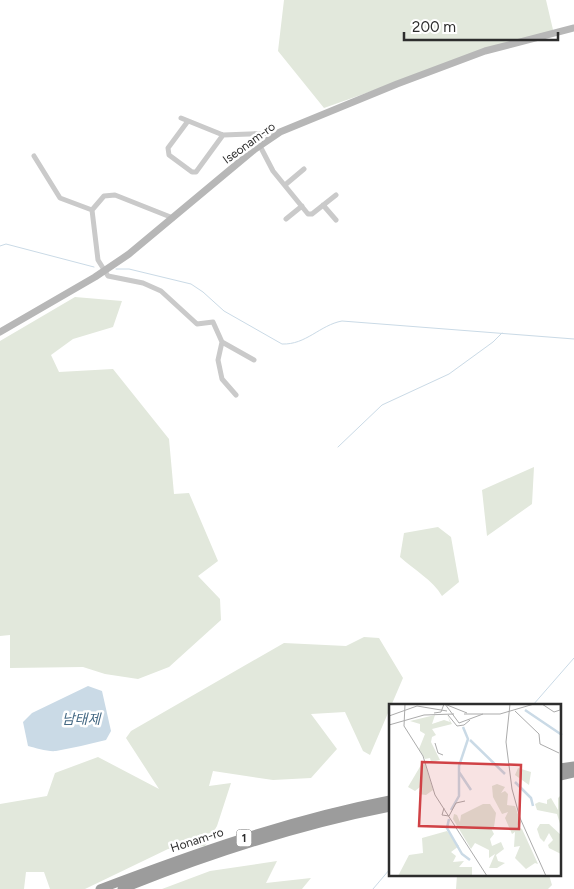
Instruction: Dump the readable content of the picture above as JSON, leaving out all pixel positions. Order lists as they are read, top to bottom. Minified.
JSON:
{"streets":{"highway":["1","Honam-ro"],"main road":["Iseonam-ro"]},"water":["남태제"],"scale_bar":"200 m"}
